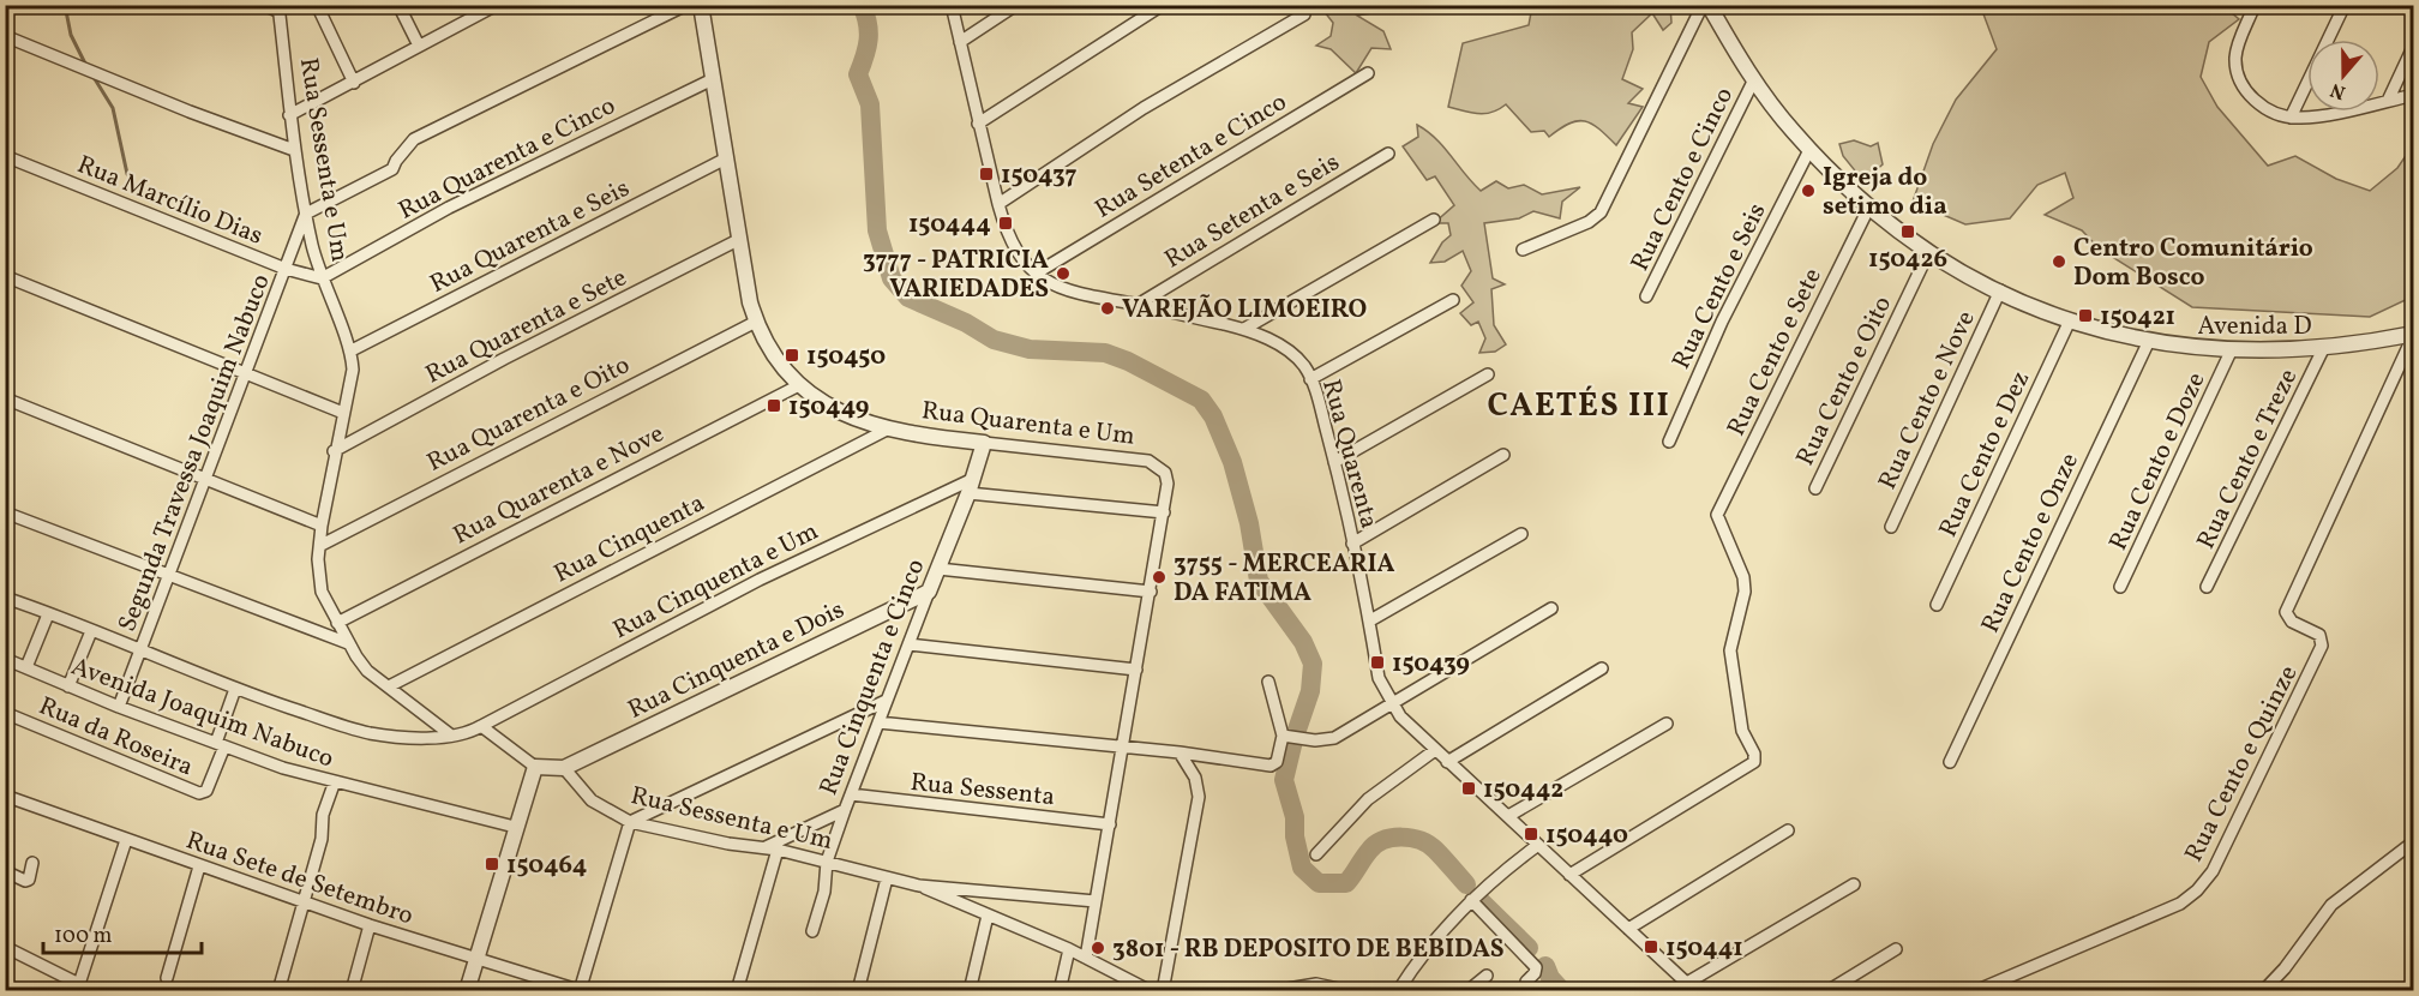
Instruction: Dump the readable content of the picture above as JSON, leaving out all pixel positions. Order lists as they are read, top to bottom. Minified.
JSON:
{"streets":{"street":["Rua Setenta e Cinco","Rua Quarenta e Cinco","Rua Sessenta e Um","Rua Cento e Cinco","Rua Marcílio Dias","Rua Setenta e Seis","Rua Quarenta e Seis","Rua Cento e Seis","Rua Quarenta e Sete","Avenida D","Rua Cento e Sete","Rua Cento e Oito","Rua Cento e Nove","Rua Quarenta e Oito","Rua Quarenta e Um","Segunda Travessa Joaquim Nabuco","Rua Quarenta","Rua Cento e Dez","Rua Cento e Treze","Rua Cento e Doze","Rua Quarenta e Nove","Rua Cinquenta","Rua Cento e Onze","Rua Cinquenta e Um","Rua Cinquenta e Dois","Rua Cinquenta e Cinco","Avenida Joaquim Nabuco","Rua da Roseira","Rua Cento e Quinze","Rua Sessenta","Rua Sete de Setembro"]},"crossings":[["Rua Setenta e Cinco","Rua Quarenta"],["Rua Quarenta e Cinco","Rua Sessenta e Um"],["Rua Quarenta e Cinco","Rua Marcílio Dias"],["Rua Quarenta e Cinco","Rua Quarenta e Um"],["Rua Sessenta e Um","Rua Marcílio Dias"],["Rua Sessenta e Um","Rua Quarenta e Seis"],["Rua Sessenta e Um","Rua Quarenta e Sete"],["Rua Sessenta e Um","Rua Quarenta e Oito"],["Rua Sessenta e Um","Rua Quarenta e Um"],["Rua Sessenta e Um","Segunda Travessa Joaquim Nabuco"],["Rua Sessenta e Um","Rua Quarenta e Nove"],["Rua Sessenta e Um","Rua Cinquenta"],["Rua Sessenta e Um","Rua Cinquenta e Dois"],["Rua Sessenta e Um","Rua Cinquenta e Cinco"],["Rua Cento e Cinco","Avenida D"],["Rua Marcílio Dias","Segunda Travessa Joaquim Nabuco"],["Rua Setenta e Seis","Rua Quarenta"],["Rua Quarenta e Seis","Rua Quarenta e Um"],["Rua Cento e Seis","Avenida D"],["Rua Quarenta e Sete","Rua Quarenta e Um"],["Avenida D","Rua Cento e Sete"],["Avenida D","Rua Cento e Oito"],["Avenida D","Rua Cento e Nove"],["Avenida D","Rua Cento e Dez"],["Avenida D","Rua Cento e Treze"],["Avenida D","Rua Cento e Doze"],["Avenida D","Rua Cento e Onze"],["Avenida D","Rua Cento e Quinze"],["Rua Cento e Sete","Rua Quarenta"],["Rua Quarenta e Oito","Rua Quarenta e Um"],["Rua Quarenta e Um","Rua Quarenta e Nove"],["Rua Quarenta e Um","Rua Cinquenta"],["Rua Quarenta e Um","Rua Cinquenta e Cinco"],["Rua Quarenta e Um","Rua Sessenta"],["Segunda Travessa Joaquim Nabuco","Avenida Joaquim Nabuco"],["Rua Cinquenta e Um","Rua Cinquenta e Cinco"],["Rua Cinquenta e Dois","Rua Cinquenta e Cinco"],["Rua Cinquenta e Cinco","Rua Sessenta"],["Avenida Joaquim Nabuco","Rua da Roseira"]],"districts":["CAETÉS III"],"places":{"transit":["150437","150444","150426","150421","150450","150449","150439","150442","150440","150464","150441"],"other":["Igreja do setimo dia","Centro Comunitário Dom Bosco","3777 - PATRICIA VARIEDADES","VAREJÃO LIMOEIRO","3755 - MERCEARIA DA FATIMA","3801 - RB DEPOSITO DE BEBIDAS"]},"scale_bar":"100 m","north":"bottom"}
